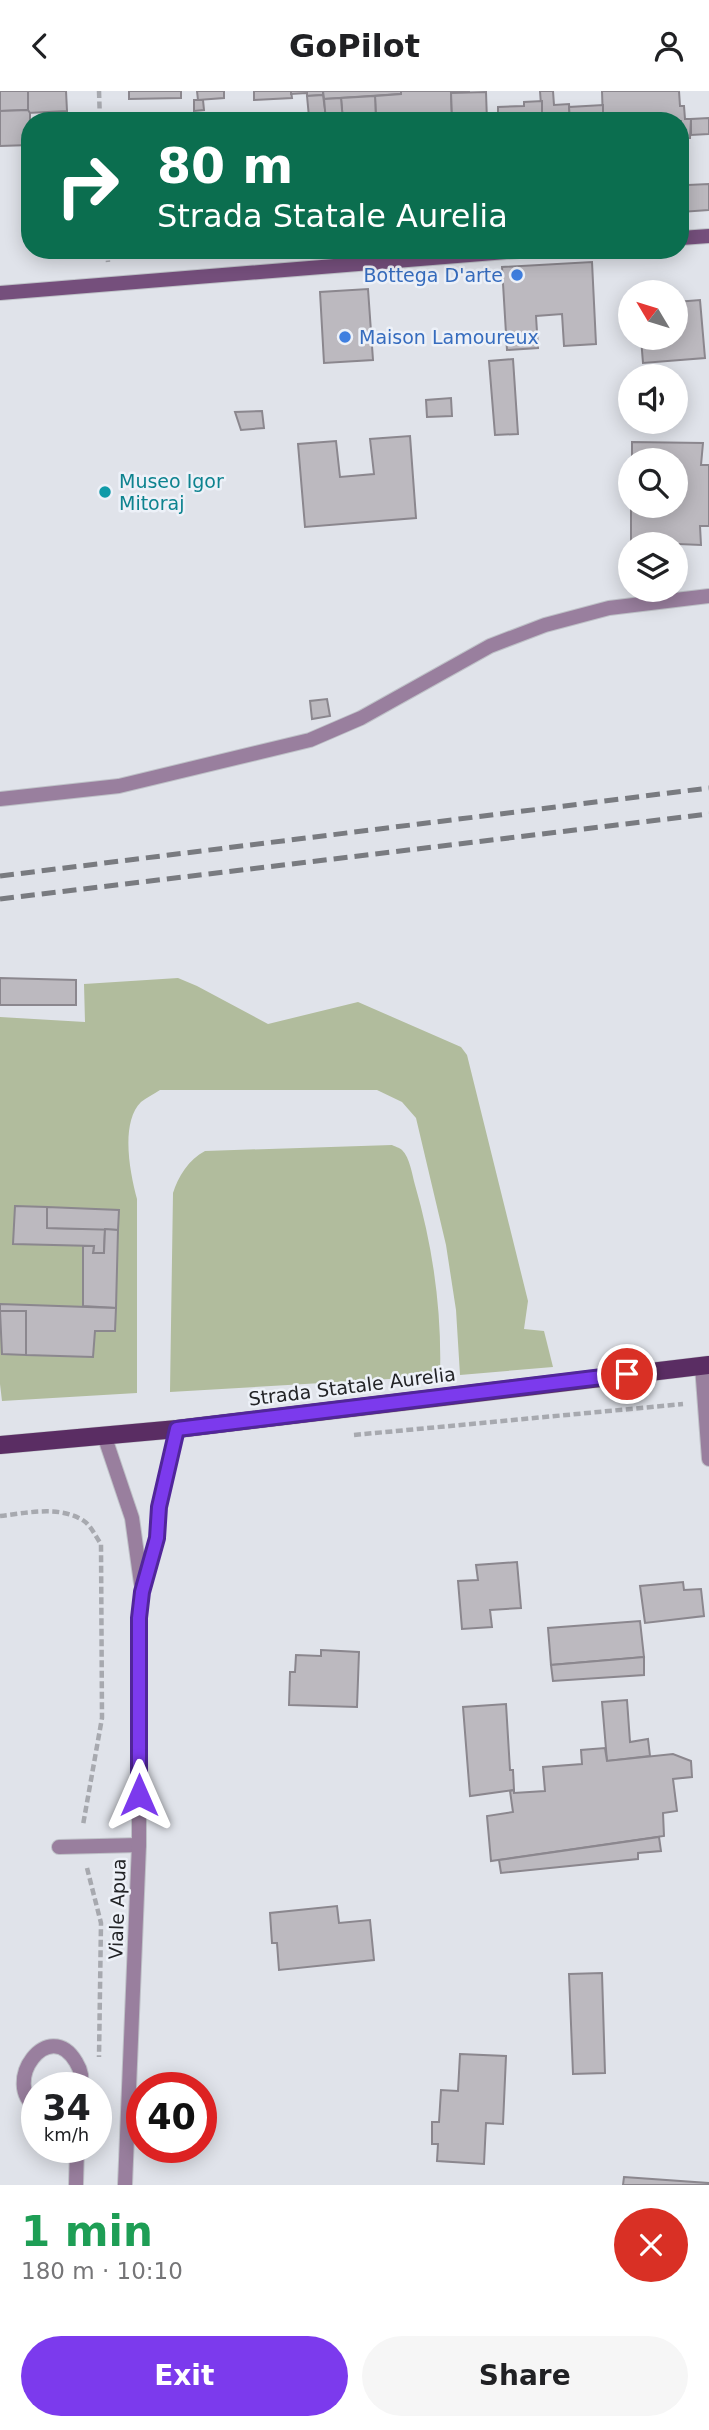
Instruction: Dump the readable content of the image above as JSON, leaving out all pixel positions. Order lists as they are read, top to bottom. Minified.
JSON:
{"streets":{"main road":["Strada Statale Aurelia"],"street":["Viale Apua"]},"crossings":[["Strada Statale Aurelia","Viale Apua"]],"places":["Bottega D'arte","Maison Lamoureux","Museo Igor Mitoraj"],"north":"top left","page":{"header":"GoPilot","turn":["80 m","Strada Statale Aurelia"],"speed":"34 km/h","limit":"40","heading":["1 min","180 m · 10:10"],"buttons":["Exit","Share"]}}
